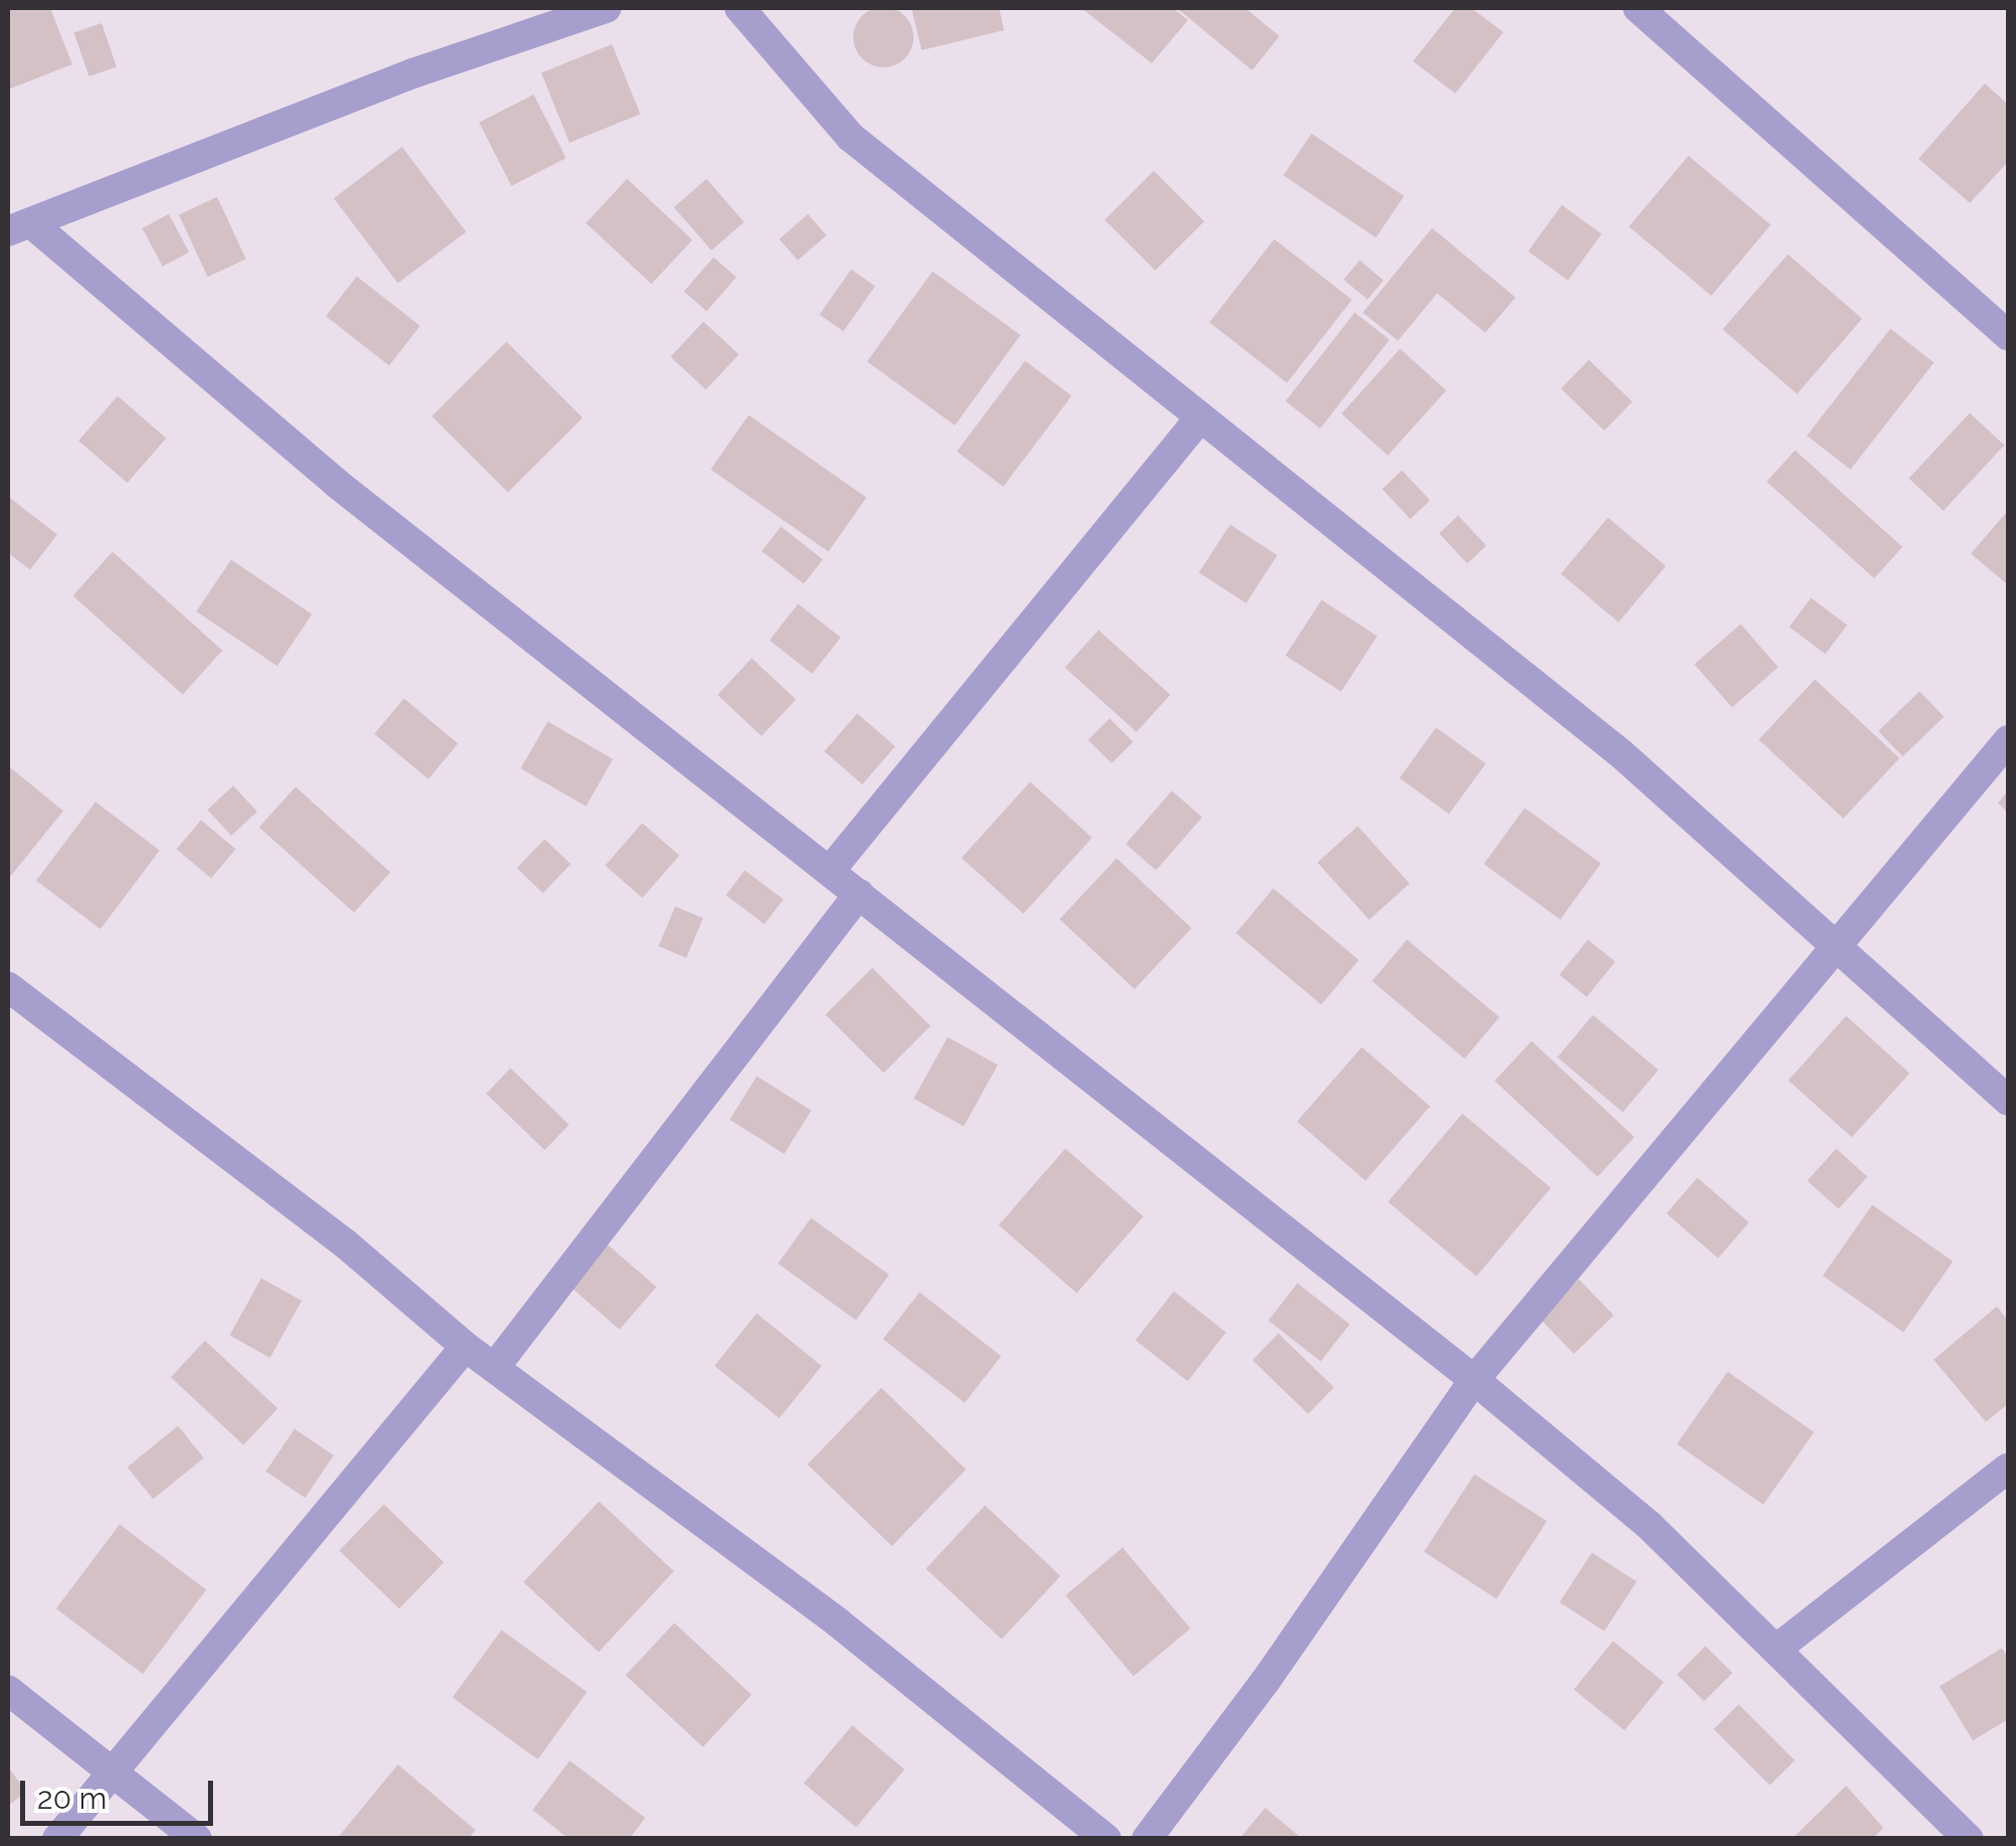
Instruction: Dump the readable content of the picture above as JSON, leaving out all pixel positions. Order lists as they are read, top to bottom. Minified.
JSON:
{"scale_bar":"20 m"}
